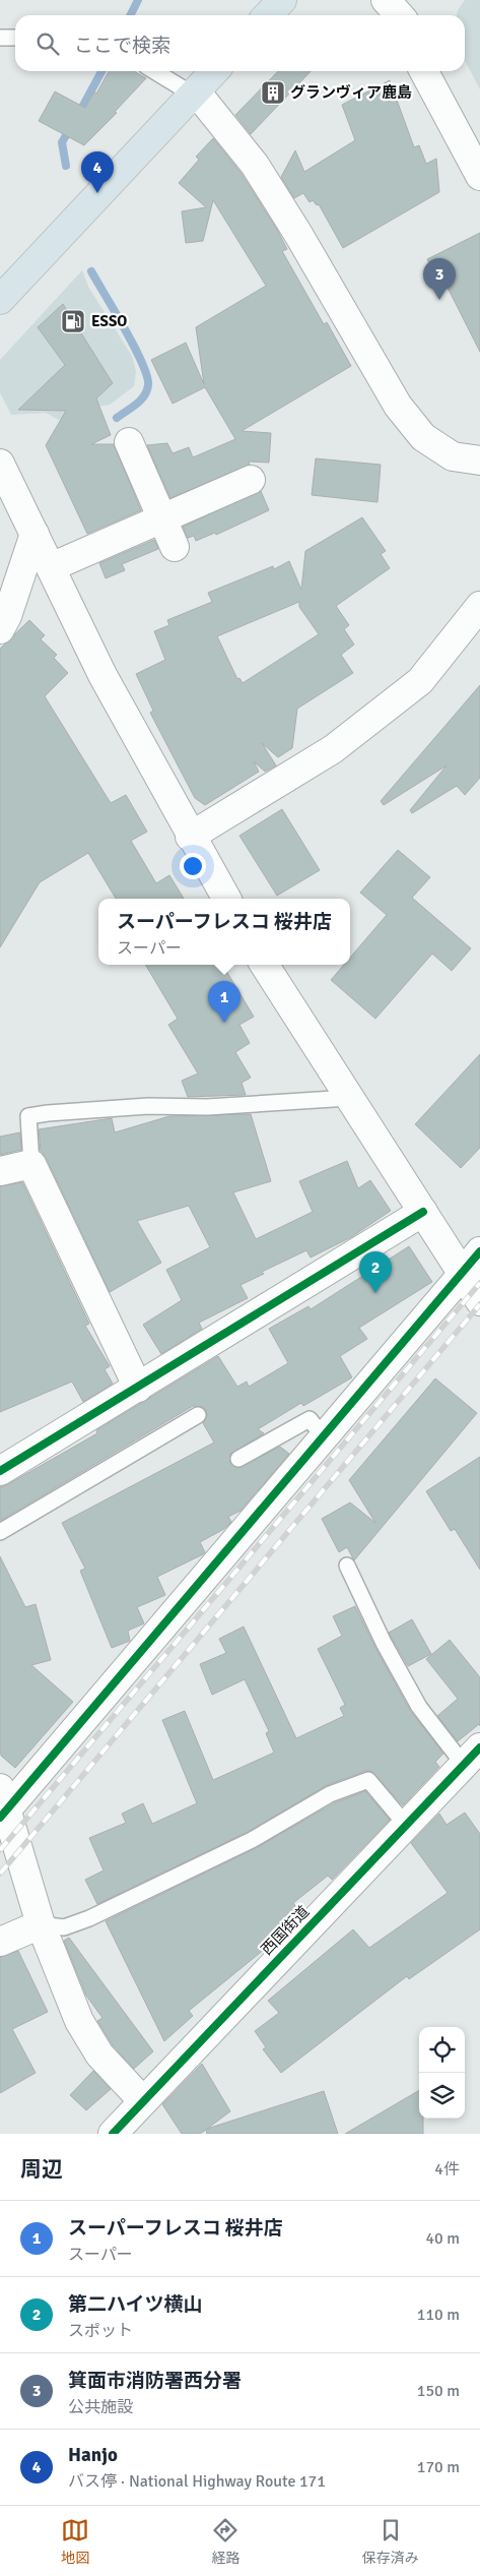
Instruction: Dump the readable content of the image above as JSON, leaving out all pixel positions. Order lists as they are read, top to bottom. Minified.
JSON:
{"streets":{"street":["西国街道"]},"places":{"building":["グランヴィア鹿島"],"fuel station":["ESSO"]},"page":{"search":"ここで検索","pins":["4","3","1","2"],"popup":["スーパーフレスコ 桜井店","スーパー"],"heading":["周辺","4件"],"list":[{"mark":"1","name":"スーパーフレスコ 桜井店","note":"スーパー","value":"40 m"},{"mark":"2","name":"第二ハイツ横山","note":"スポット","value":"110 m"},{"mark":"3","name":"箕面市消防署西分署","note":"公共施設","value":"150 m"},{"mark":"4","name":"Hanjo","note":"バス停 · National Highway Route 171","value":"170 m"}],"nav":["地図","経路","保存済み"]}}
